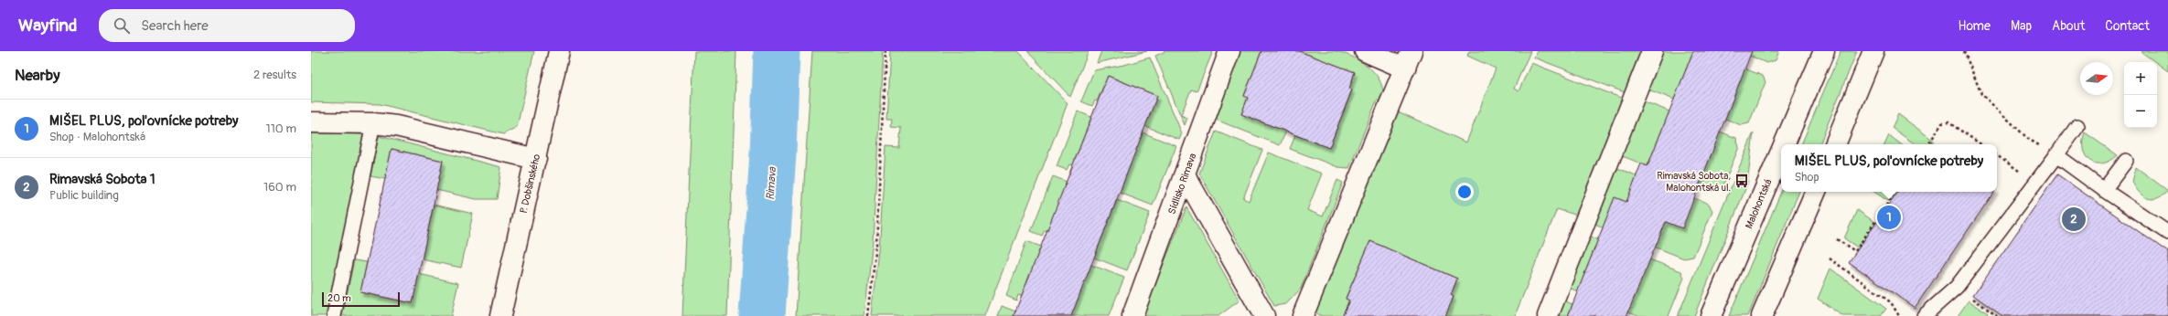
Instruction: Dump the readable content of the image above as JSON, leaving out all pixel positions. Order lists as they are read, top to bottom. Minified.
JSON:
{"streets":{"street":["P. Dobšinského","Sídlisko Rimava","Malohontská"]},"water":["Rimava"],"places":{"bus stop":["Rimavská Sobota, Malohontská ul."]},"scale_bar":"20 m","north":"right","page":{"header":"Wayfind","search":"Search here","nav":["Home","Map","About","Contact"],"heading":["Nearby","2 results"],"map_buttons":["+","−"],"list":[{"mark":"1","name":"MIŠEL PLUS, poľovnícke potreby","note":"Shop · Malohontská","value":"110 m"},{"mark":"2","name":"Rimavská Sobota 1","note":"Public building","value":"160 m"}],"popup":["MIŠEL PLUS, poľovnícke potreby","Shop"],"pins":["1","2"],"scale":"20 m"}}
